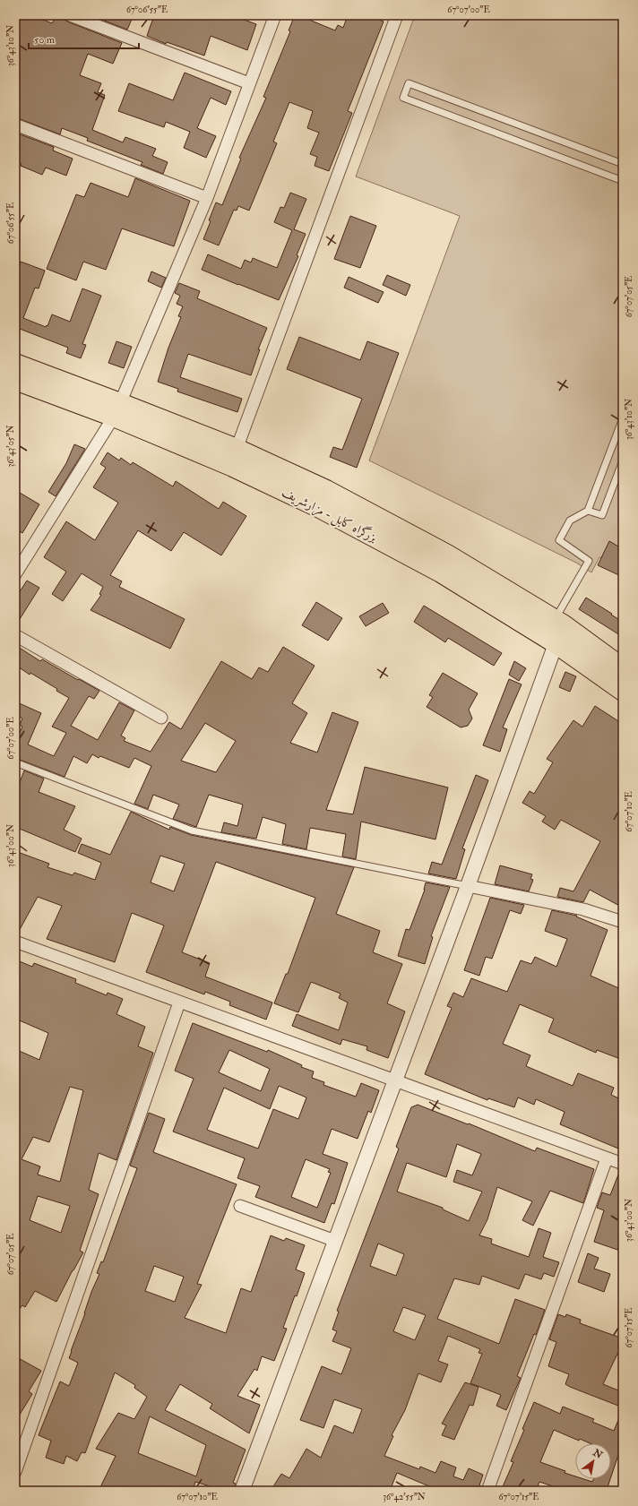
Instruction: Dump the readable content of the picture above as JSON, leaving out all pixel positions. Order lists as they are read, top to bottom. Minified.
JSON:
{"streets":{"highway":["بزرگراه کابل - مزارشریف"]},"scale_bar":"50 m","north":"top right","coordinates":["67°06'55\"E","67°07'00\"E","36°43'10\"N","67°07'05\"E","36°43'05\"N","67°07'10\"E","36°43'00\"N","67°07'15\"E","36°42'55\"N"]}
